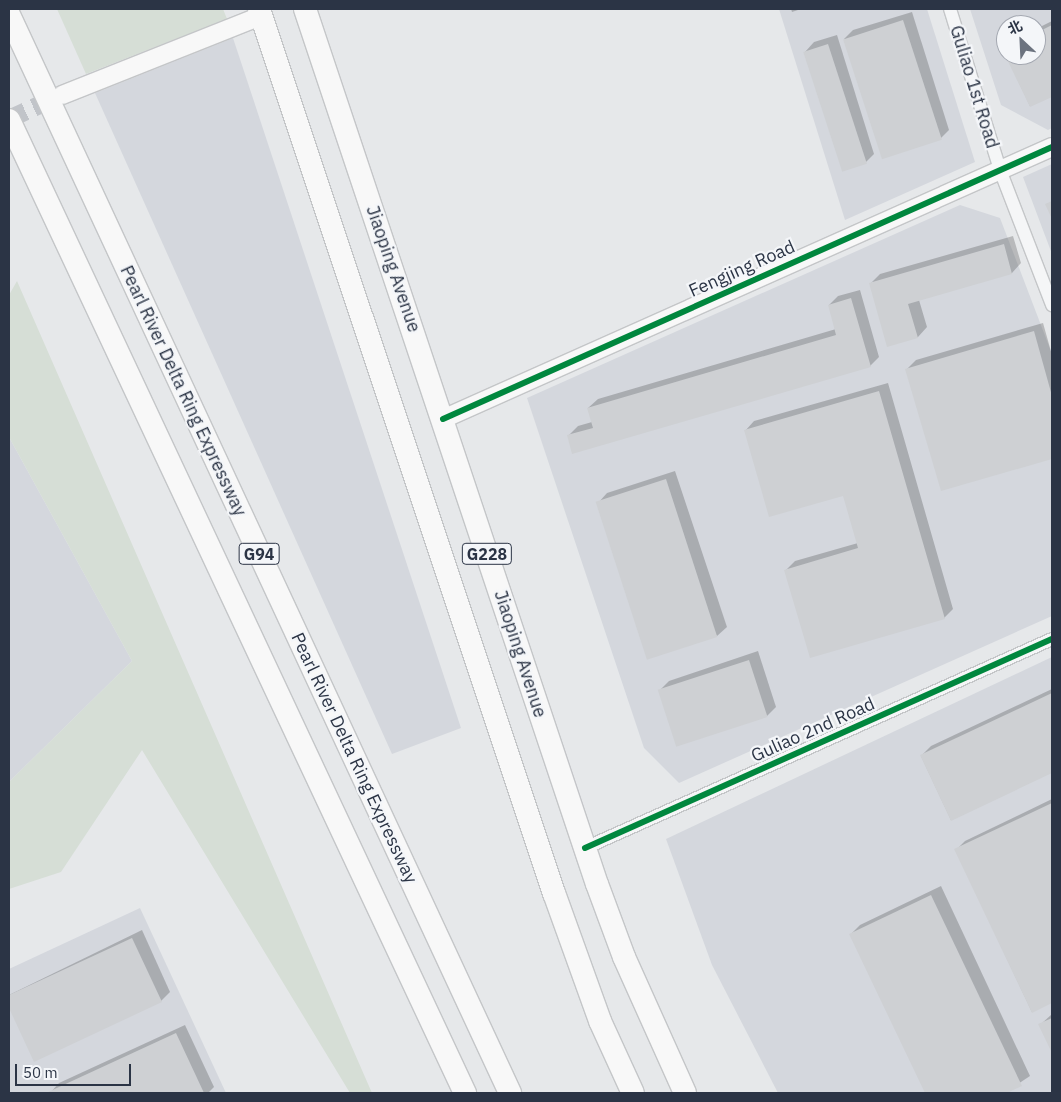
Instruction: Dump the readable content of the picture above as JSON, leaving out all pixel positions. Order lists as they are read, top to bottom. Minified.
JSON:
{"streets":{"highway":["Jiaoping Avenue","Pearl River Delta Ring Expressway","G94","G228"],"street":["Guliao 1st Road","Fengjing Road","Guliao 2nd Road"]},"crossings":[["Guliao 1st Road","Fengjing Road"],["Jiaoping Avenue","Fengjing Road"],["Jiaoping Avenue","Guliao 2nd Road"]],"scale_bar":"50 m","north":"top left"}
